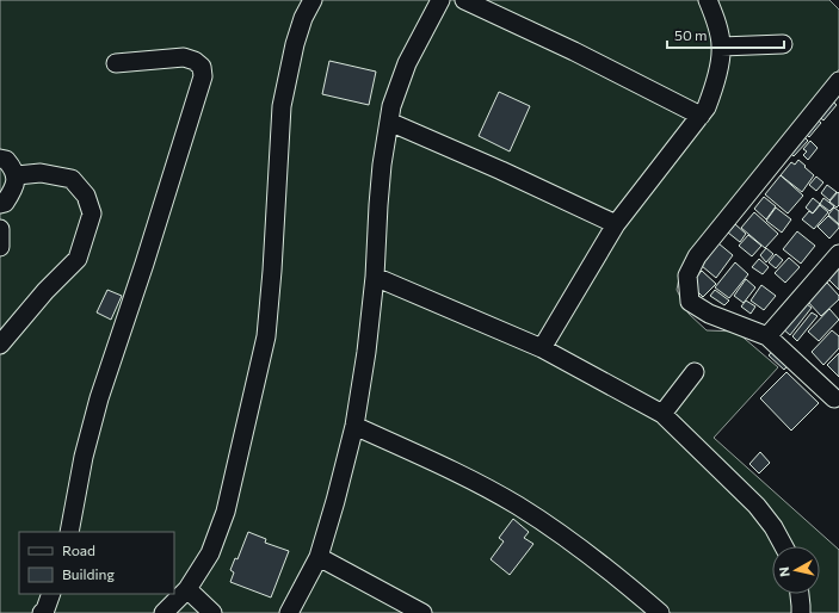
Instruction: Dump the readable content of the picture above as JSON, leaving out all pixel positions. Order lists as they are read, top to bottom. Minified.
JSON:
{"legend":["Road","Building"],"scale_bar":"50 m","north":"left"}
